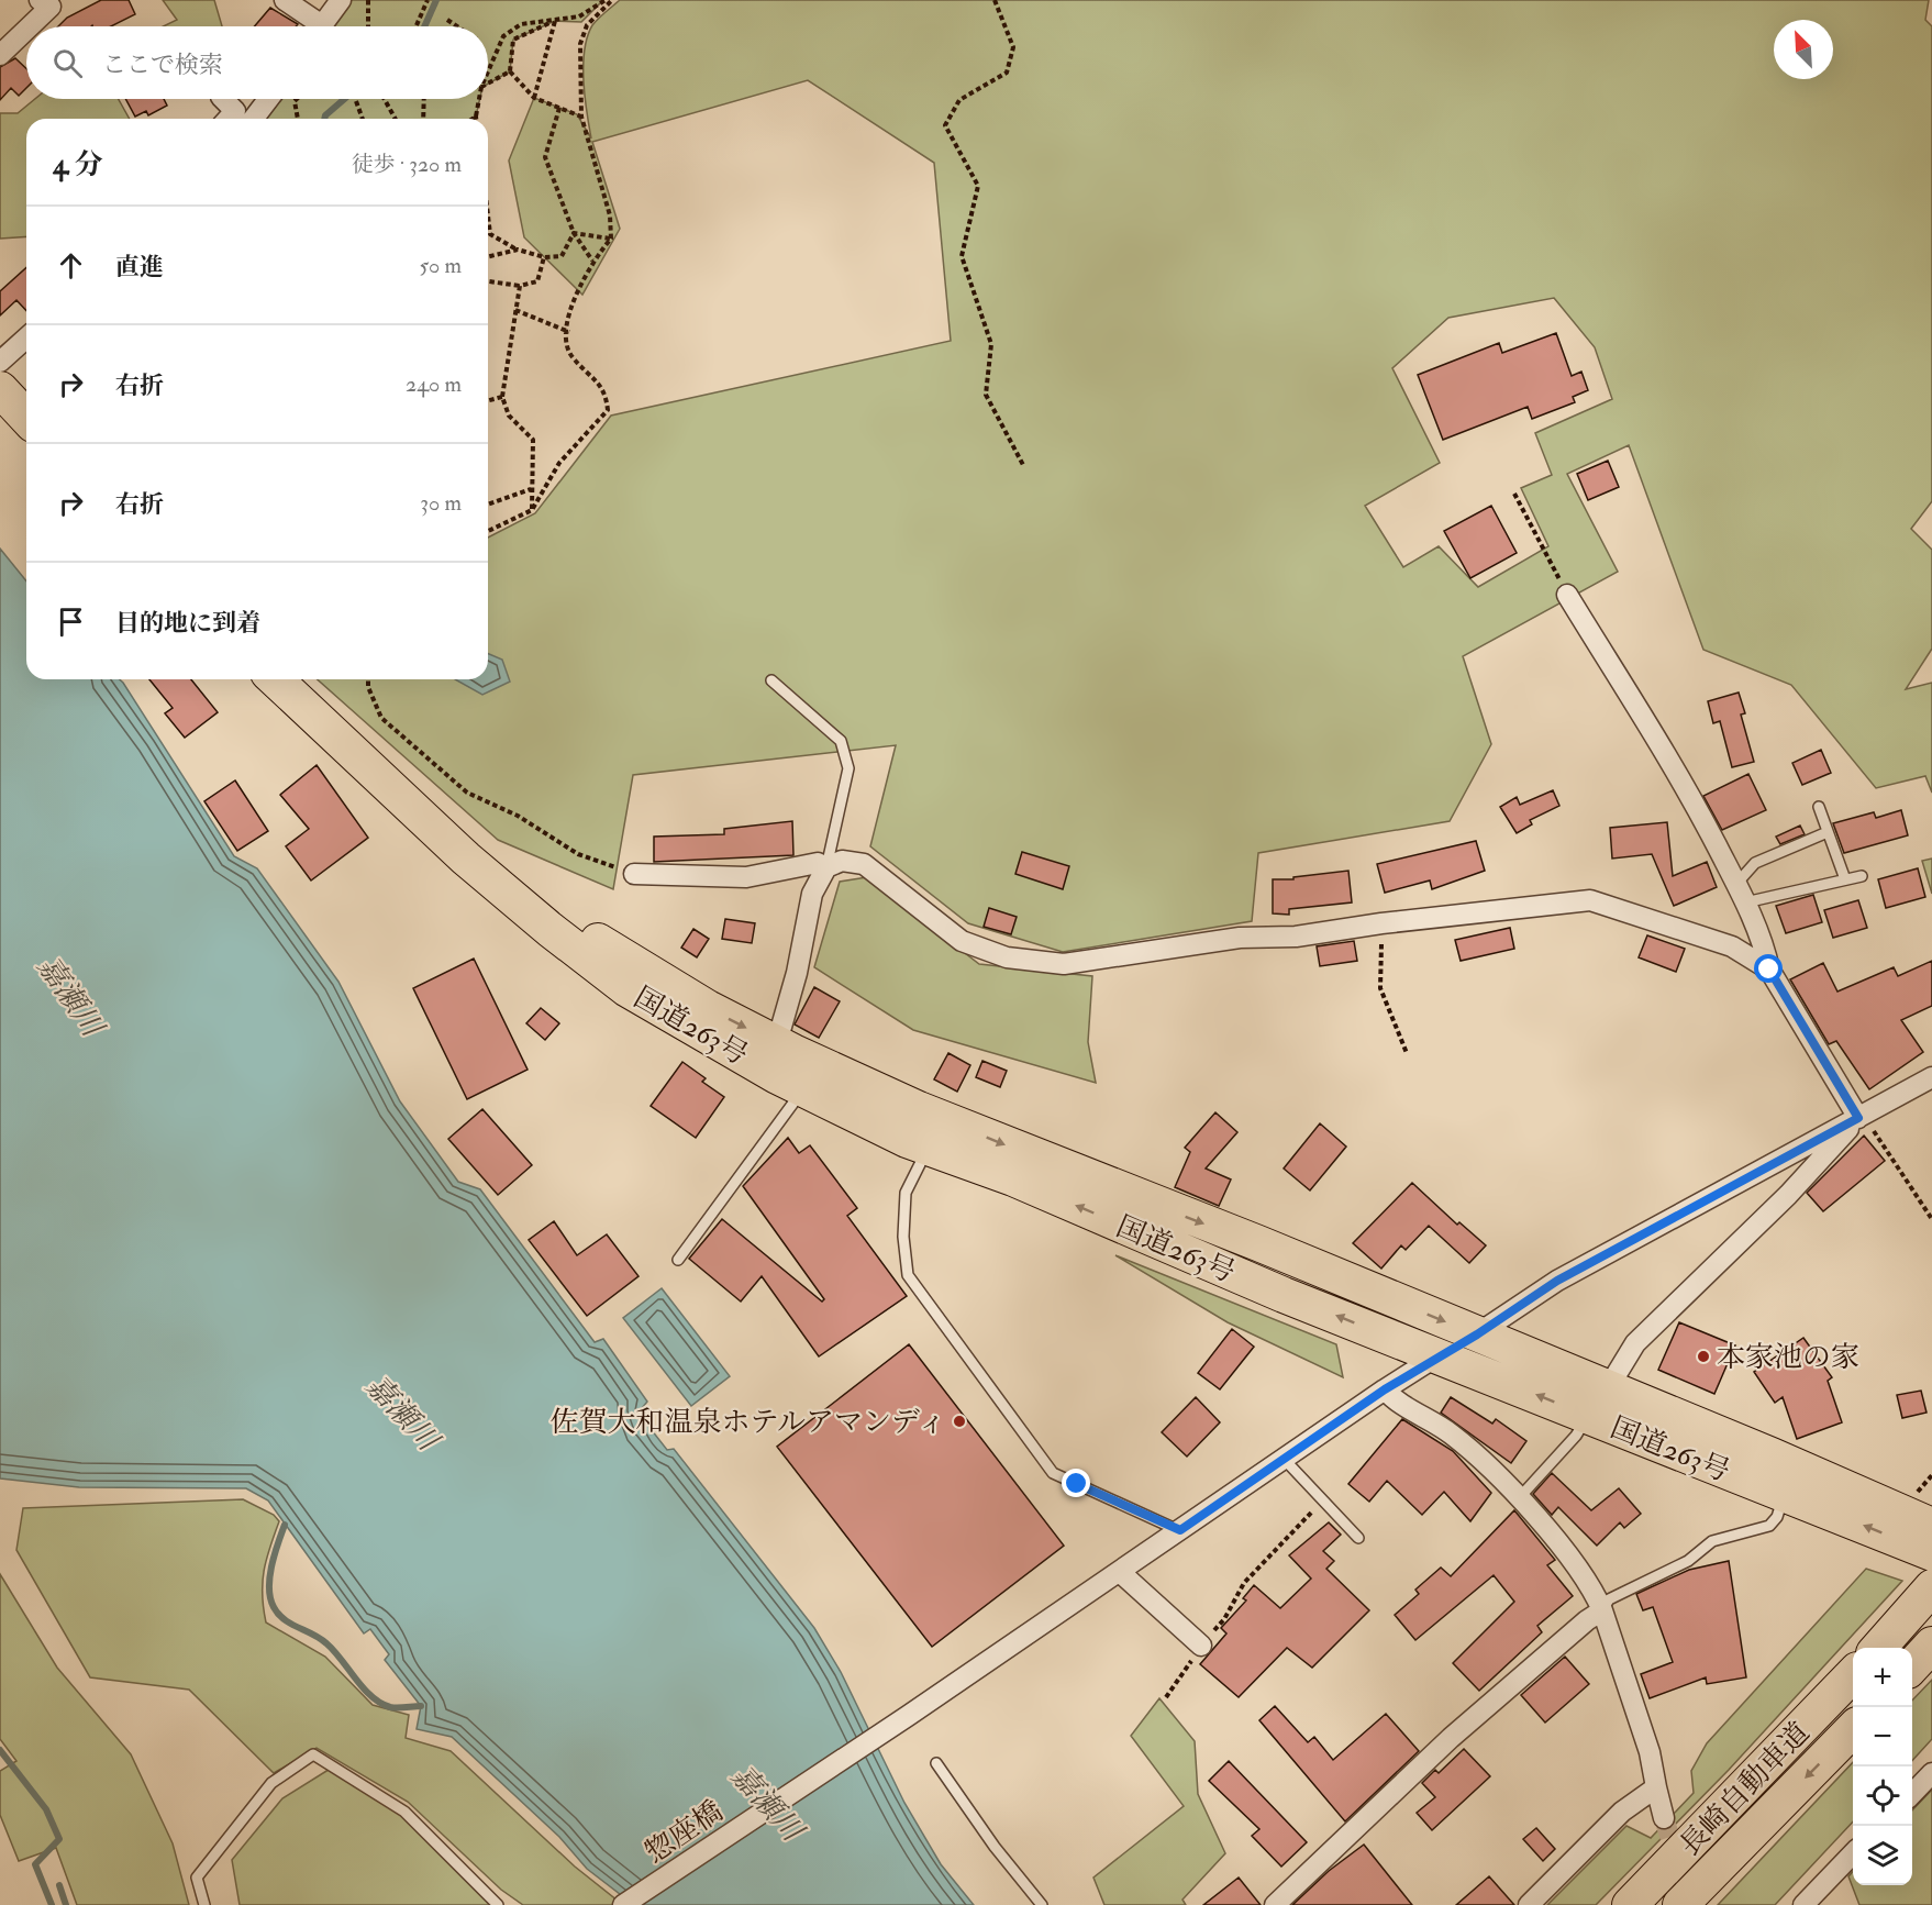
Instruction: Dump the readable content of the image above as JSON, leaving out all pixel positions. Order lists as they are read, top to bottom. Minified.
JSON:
{"streets":{"highway":["国道263号","長崎自動車道"],"street":["惣座橋"]},"crossings":[["国道263号","惣座橋"]],"water":["嘉瀬川"],"places":["本家池の家","佐賀大和温泉ホテルアマンディ"],"north":"top left","page":{"search":"ここで検索","heading":["4 分","徒歩 · 320 m"],"list":[["直進","50 m"],["右折","240 m"],["右折","30 m"],"目的地に到着"],"map_buttons":["+","−"]}}
